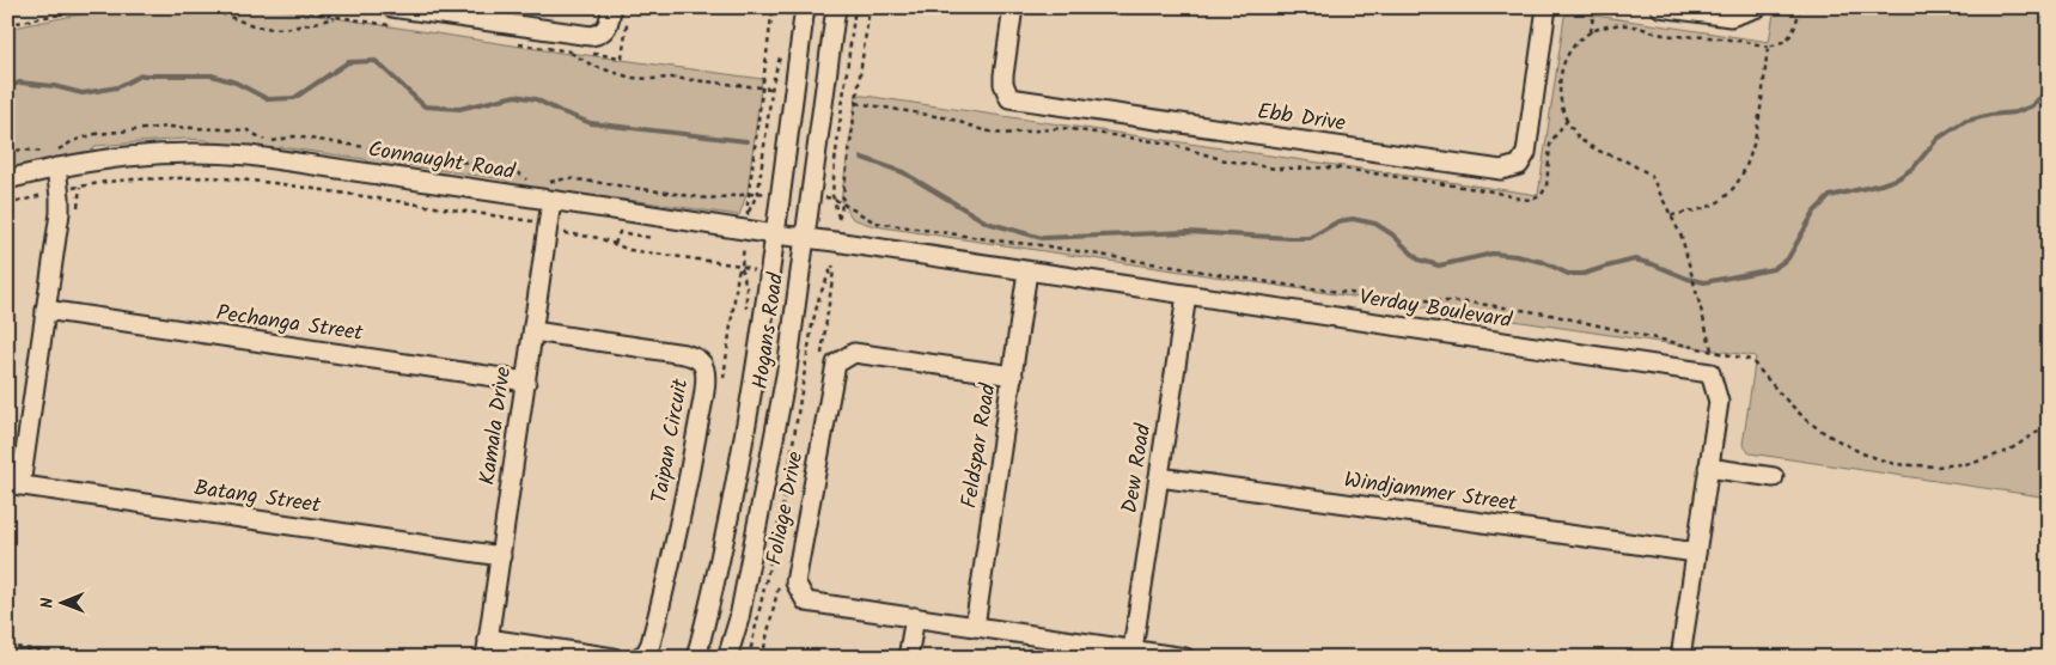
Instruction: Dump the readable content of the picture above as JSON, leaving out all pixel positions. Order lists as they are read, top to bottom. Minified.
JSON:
{"streets":{"street":["Ebb Drive","Connaught Road","Verday Boulevard","Pechanga Street","Hogans Road","Kamala Drive","Taipan Circuit","Feldspar Road","Dew Road","Windjammer Street","Batang Street","Foliage Drive"]},"crossings":[["Connaught Road","Verday Boulevard"],["Connaught Road","Hogans Road"],["Connaught Road","Kamala Drive"],["Verday Boulevard","Feldspar Road"],["Verday Boulevard","Dew Road"],["Verday Boulevard","Windjammer Street"],["Pechanga Street","Kamala Drive"],["Kamala Drive","Taipan Circuit"],["Kamala Drive","Batang Street"],["Feldspar Road","Foliage Drive"],["Dew Road","Windjammer Street"],["Dew Road","Foliage Drive"]],"north":"left"}
